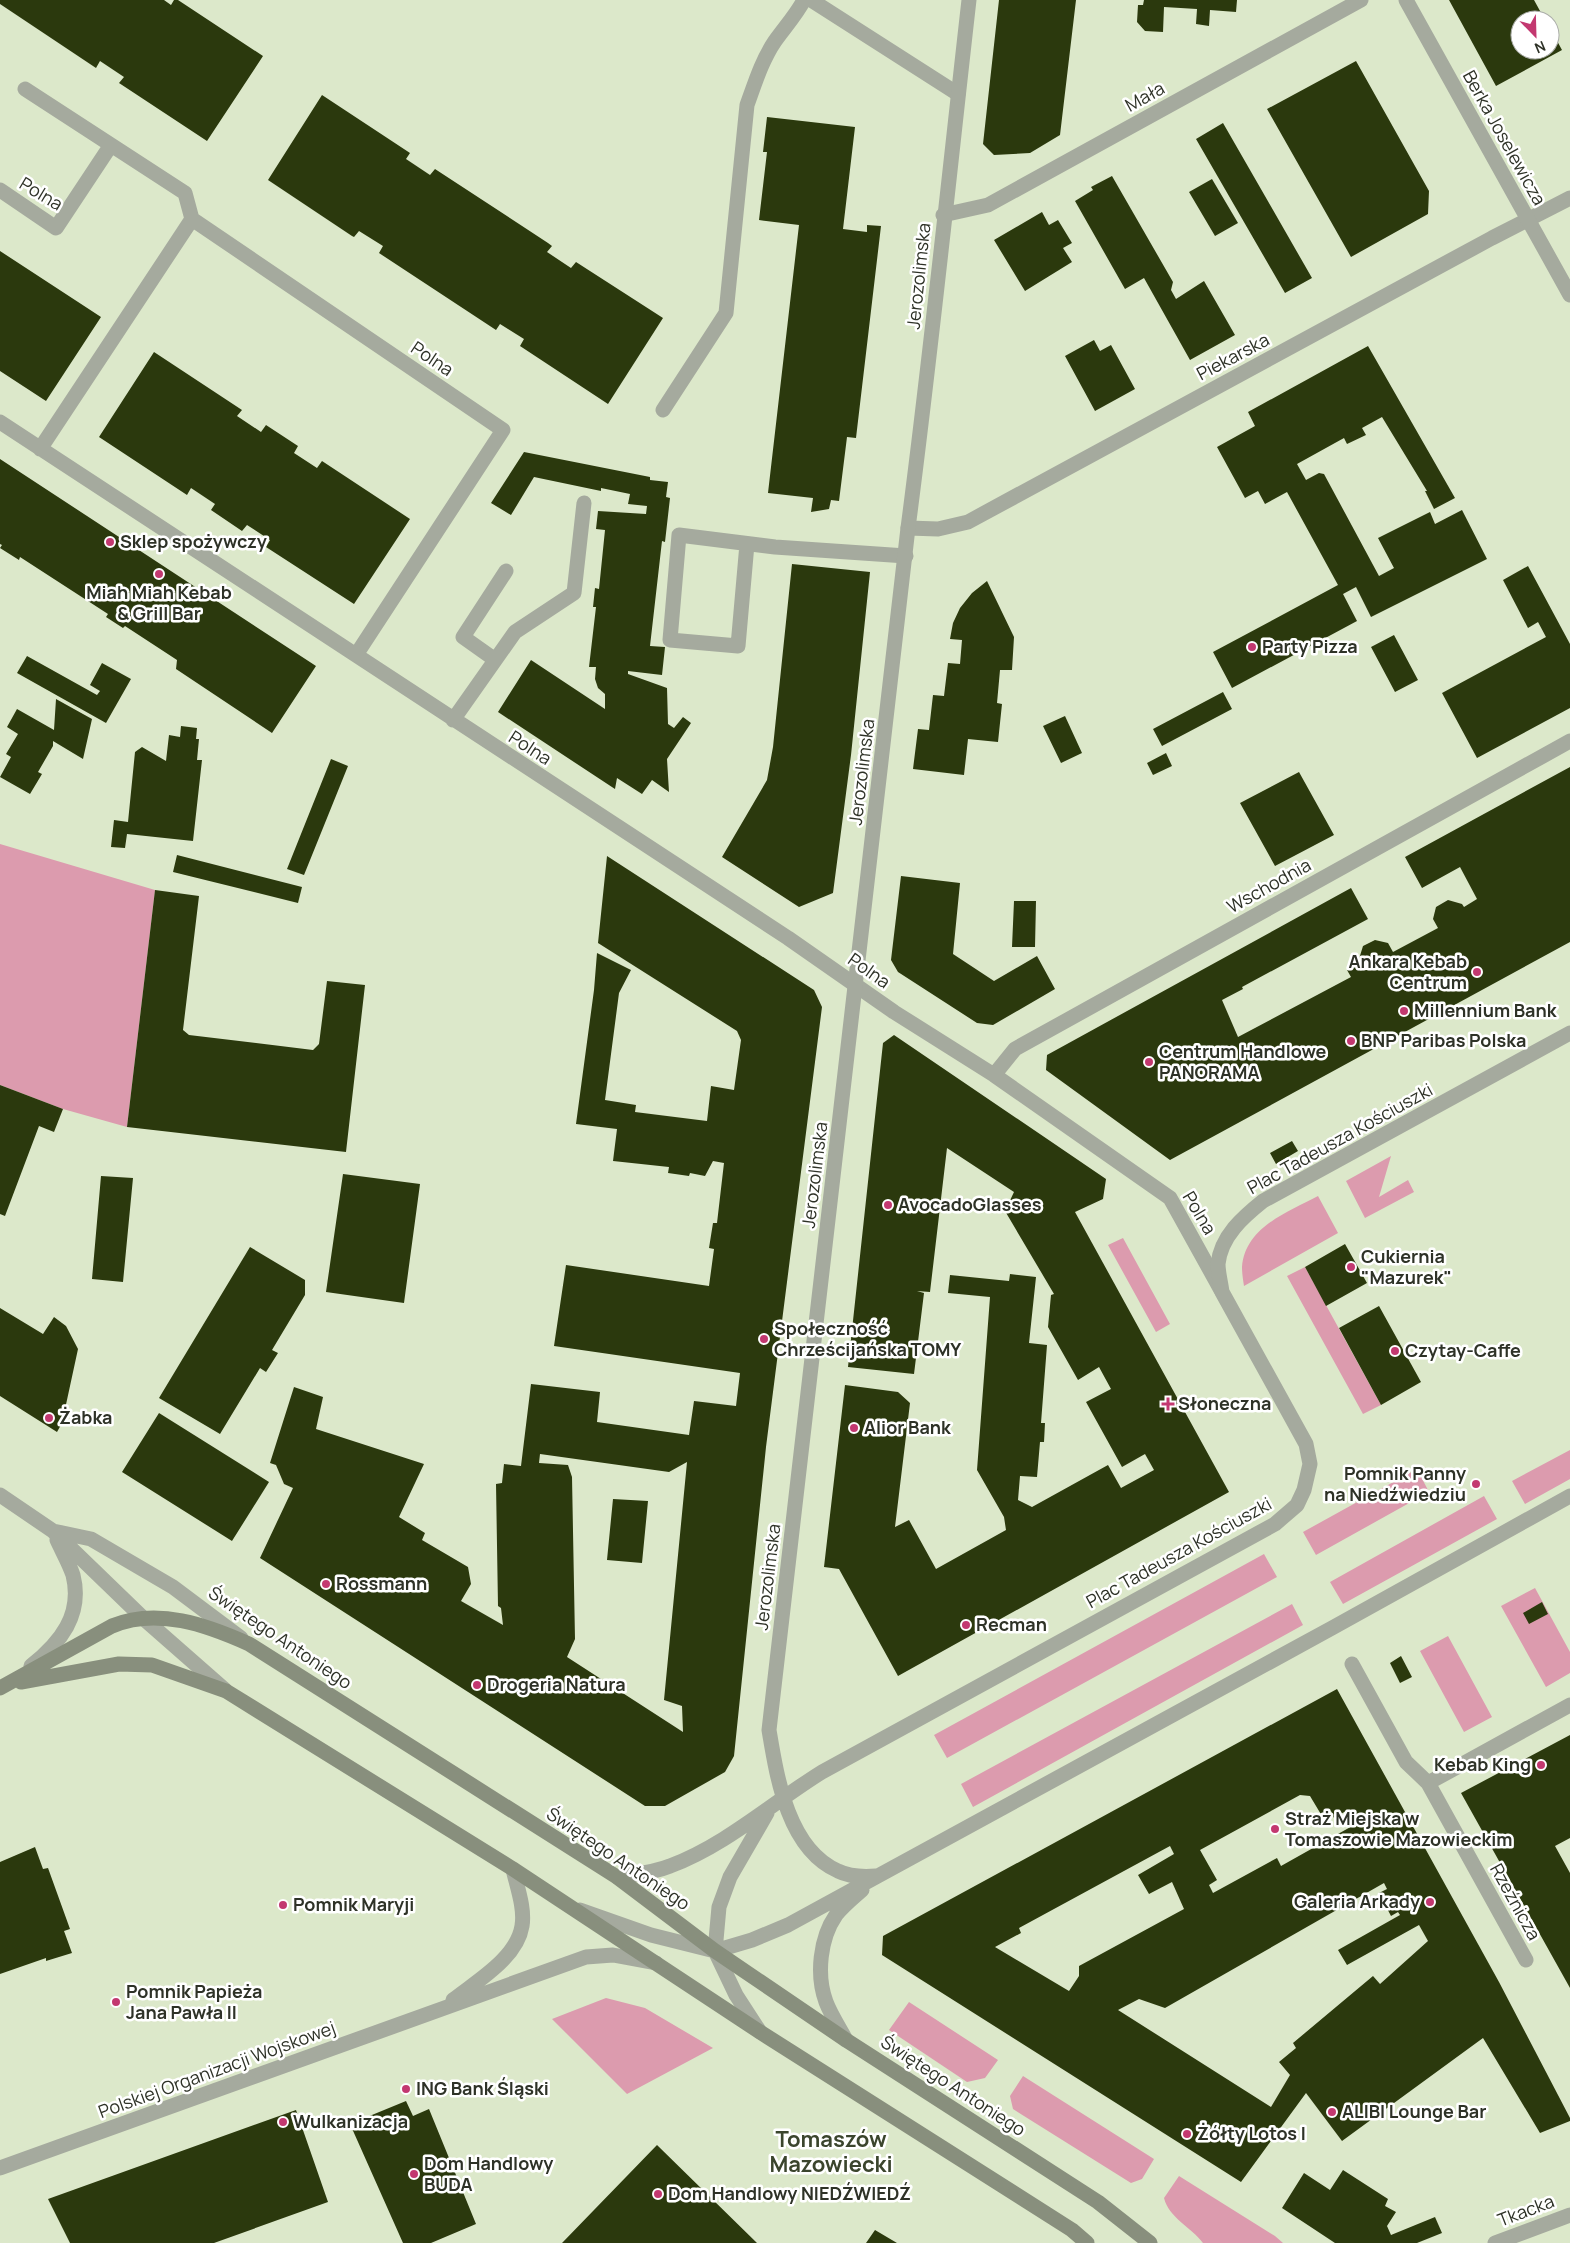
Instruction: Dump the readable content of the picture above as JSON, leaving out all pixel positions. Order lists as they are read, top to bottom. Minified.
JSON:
{"streets":{"main road":["Świętego Antoniego"],"street":["Mała","Berka Joselewicza","Polna","Jerozolimska","Piekarska","Wschodnia","Plac Tadeusza Kościuszki","Rzeźnicza","Polskiej Organizacji Wojskowej","Tkacka"]},"crossings":[["Mała","Jerozolimska"],["Berka Joselewicza","Piekarska"],["Polna","Jerozolimska"],["Polna","Wschodnia"],["Polna","Plac Tadeusza Kościuszki"],["Jerozolimska","Piekarska"],["Jerozolimska","Plac Tadeusza Kościuszki"],["Plac Tadeusza Kościuszki","Świętego Antoniego"],["Świętego Antoniego","Polskiej Organizacji Wojskowej"]],"districts":["Tomaszów Mazowiecki"],"places":{"other":["Sklep spożywczy","Miah Miah Kebab & Grill Bar","Party Pizza","Ankara Kebab Centrum","Millennium Bank","BNP Paribas Polska","Centrum Handlowe PANORAMA","AvocadoGlasses","Cukiernia \"Mazurek\"","Społeczność Chrześcijańska TOMY","Czytay-Caffe","Żabka","Alior Bank","Pomnik Panny na Niedźwiedziu","Rossmann","Recman","Drogeria Natura","Kebab King","Straż Miejska w Tomaszowie Mazowieckim","Galeria Arkady","Pomnik Maryji","Pomnik Papieża Jana Pawła II","ING Bank Śląski","ALIBI Lounge Bar","Wulkanizacja","Żółty Lotos I","Dom Handlowy BUDA","Dom Handlowy NIEDŹWIEDŹ"],"health":["Słoneczna"]},"north":"bottom right"}
